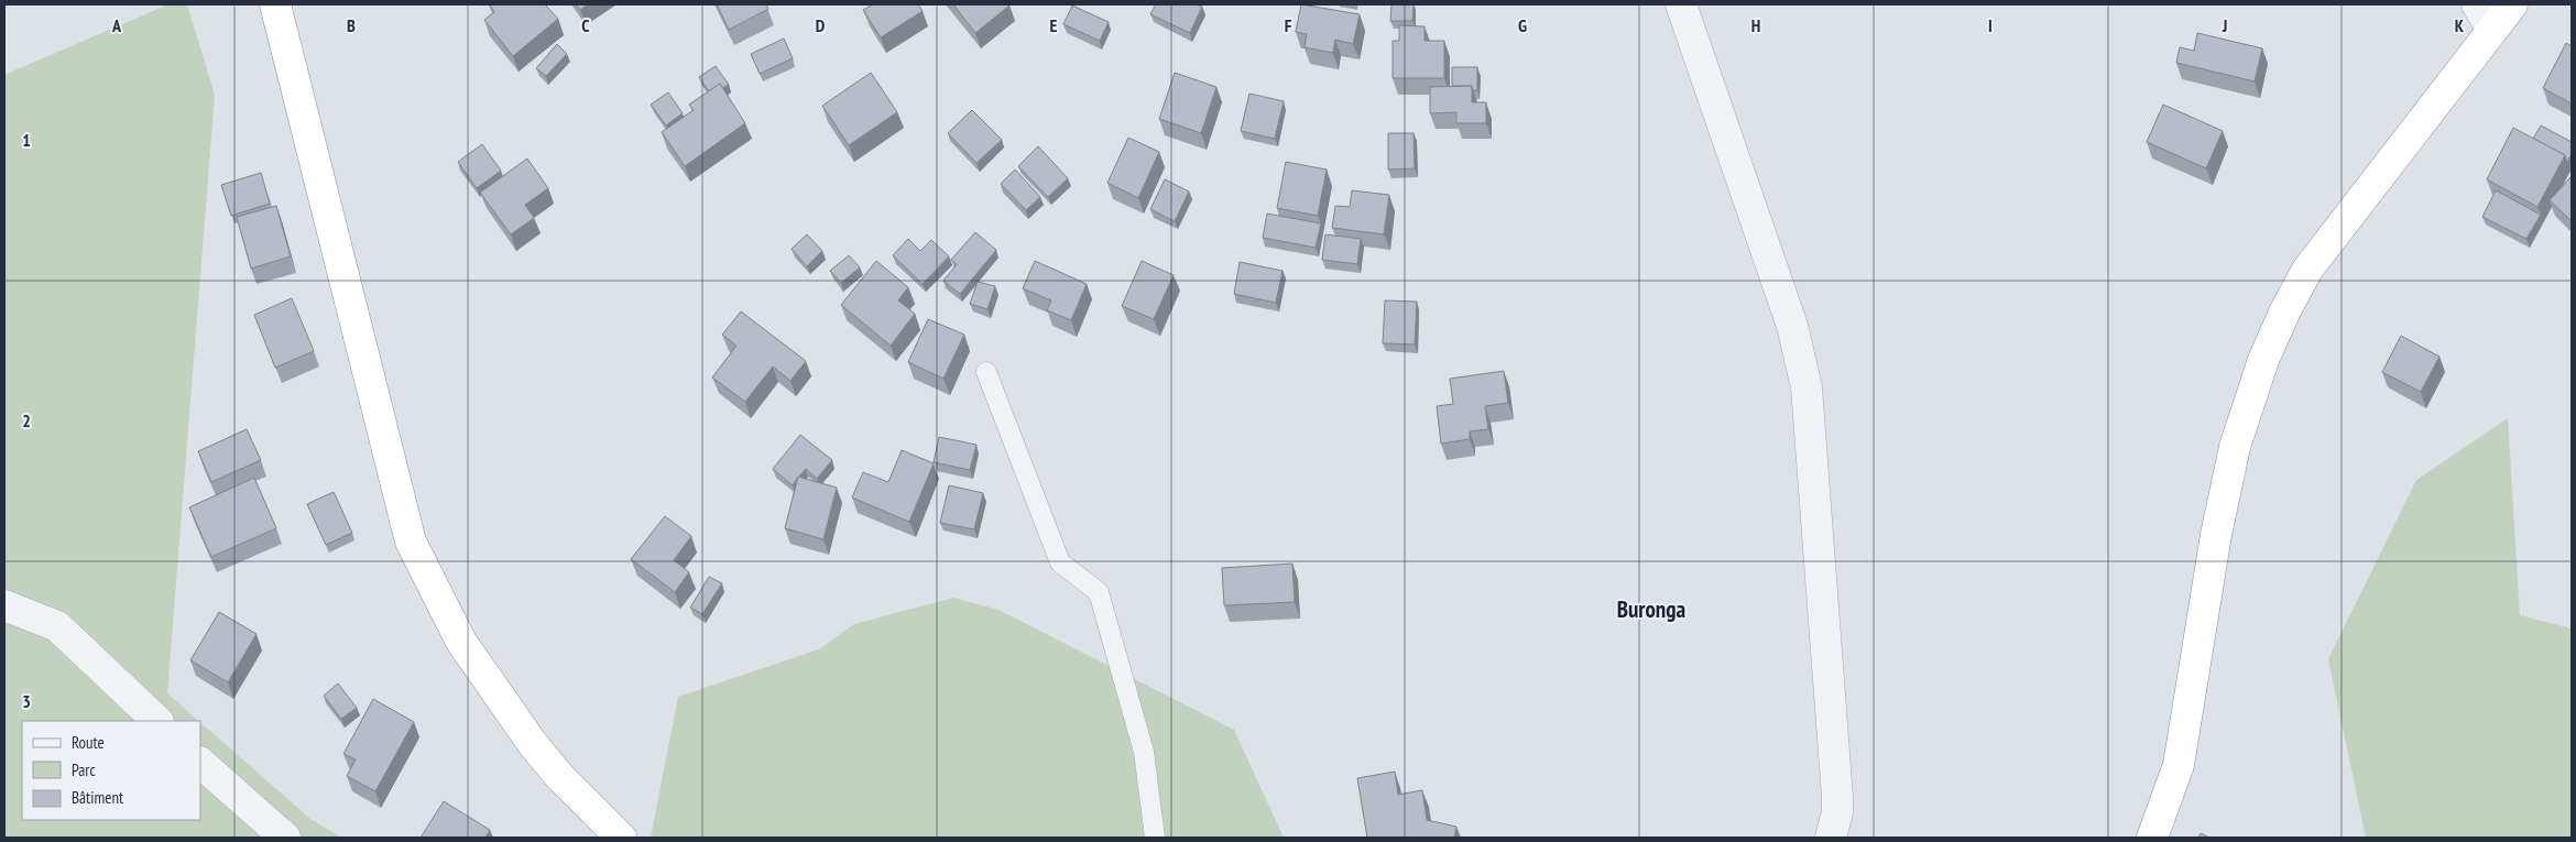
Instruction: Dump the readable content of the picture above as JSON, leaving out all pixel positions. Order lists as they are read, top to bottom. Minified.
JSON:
{"districts":["Buronga"],"legend":["Route","Parc","Bâtiment"],"grid":{"columns":["A","B","C","D","E","F","G","H","I","J","K"],"rows":["1","2","3"]}}
